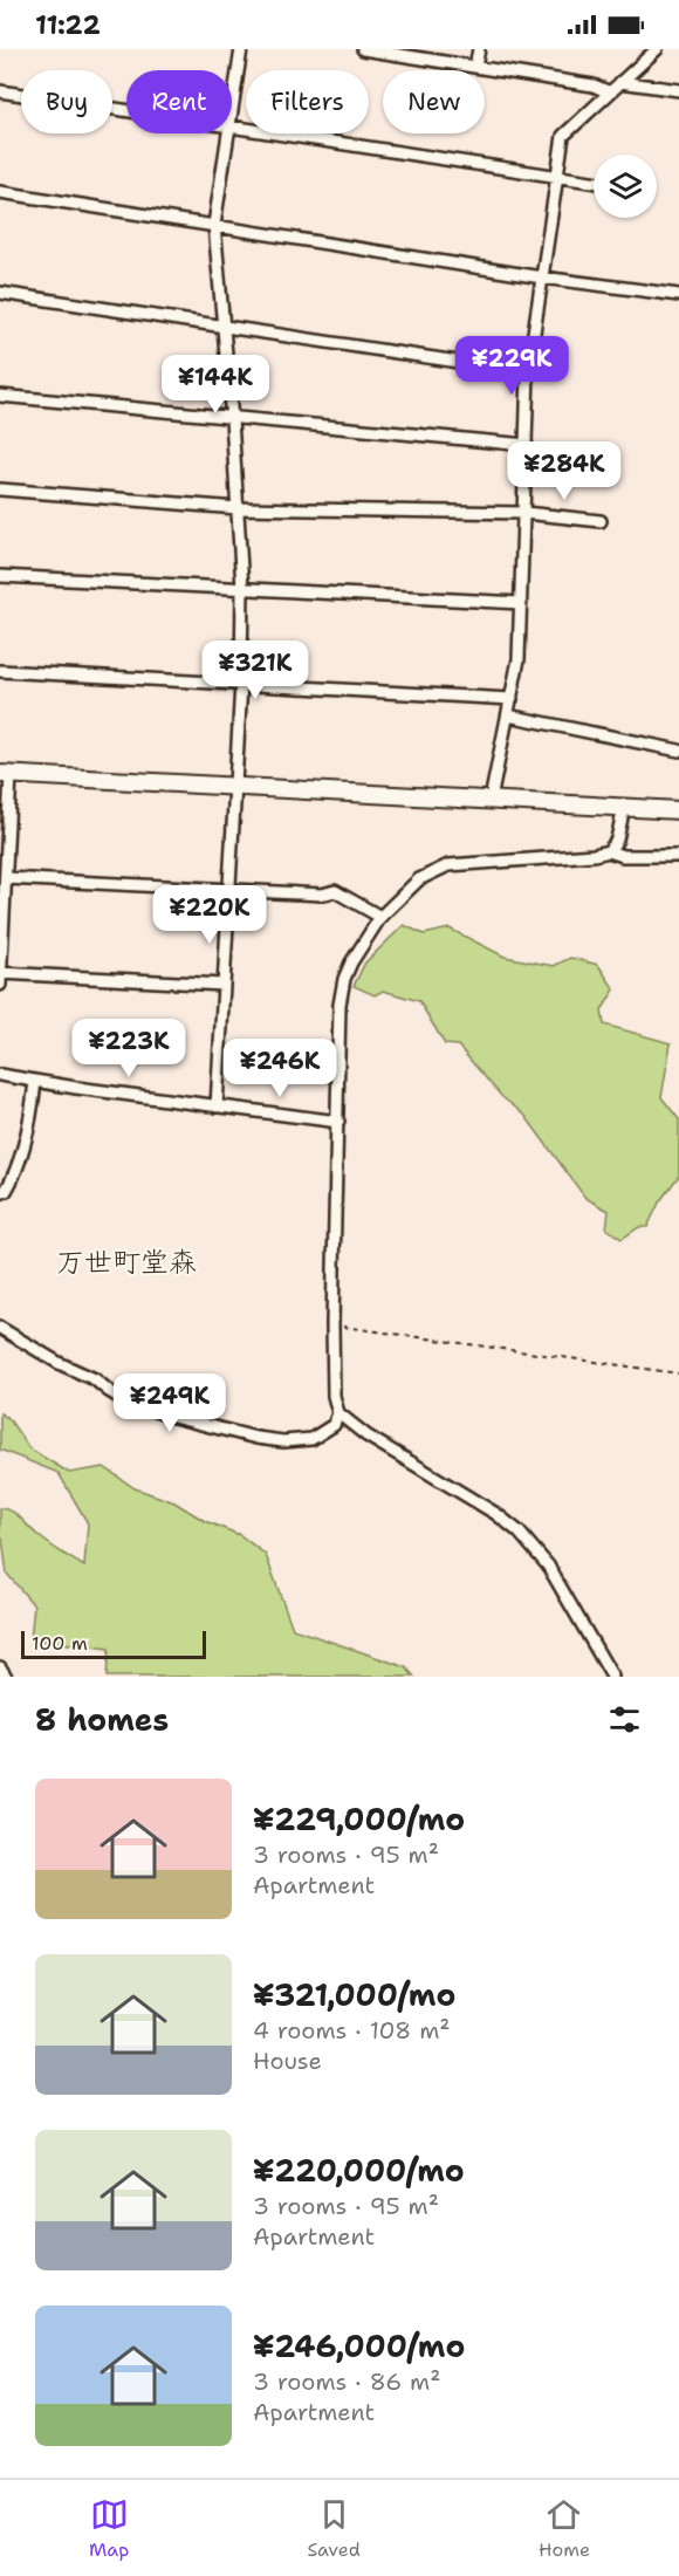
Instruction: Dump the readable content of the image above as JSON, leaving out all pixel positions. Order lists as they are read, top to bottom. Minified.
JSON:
{"districts":["万世町堂森"],"scale_bar":"100 m","page":{"status":"11:22","chip":["Buy","Rent","Filters","New"],"price":["¥229K","¥144K","¥284K","¥321K","¥220K","¥223K","¥246K","¥249K"],"scale":"100 m","heading":"8 homes","list":[{"name":"¥229,000/mo","note":"3 rooms · 95 m² · Apartment"},{"name":"¥321,000/mo","note":"4 rooms · 108 m² · House"},{"name":"¥220,000/mo","note":"3 rooms · 95 m² · Apartment"},{"name":"¥246,000/mo","note":"3 rooms · 86 m² · Apartment"}],"tabs":["Map","Saved","Home"]}}
